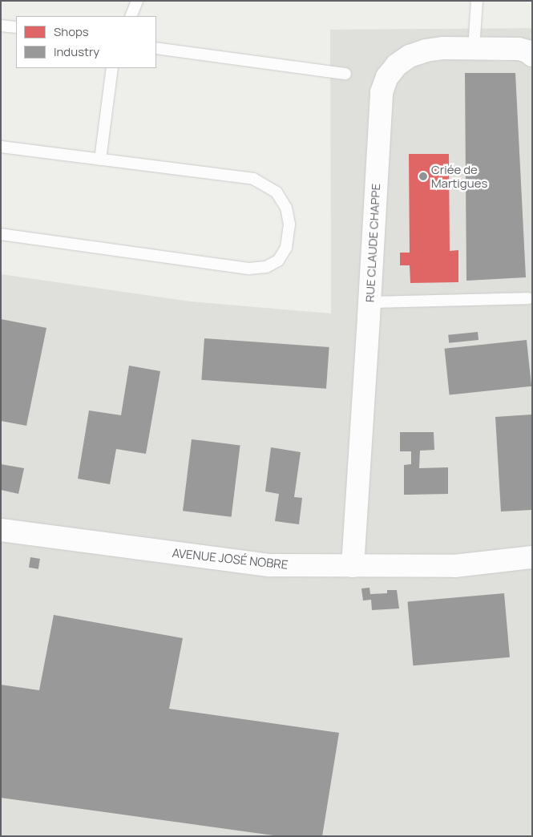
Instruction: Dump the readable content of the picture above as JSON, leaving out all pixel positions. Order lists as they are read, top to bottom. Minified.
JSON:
{"streets":{"street":["RUE CLAUDE CHAPPE","AVENUE JOSÉ NOBRE"]},"crossings":[["RUE CLAUDE CHAPPE","AVENUE JOSÉ NOBRE"]],"places":["Criée de Martigues"],"legend":["Shops","Industry"]}
